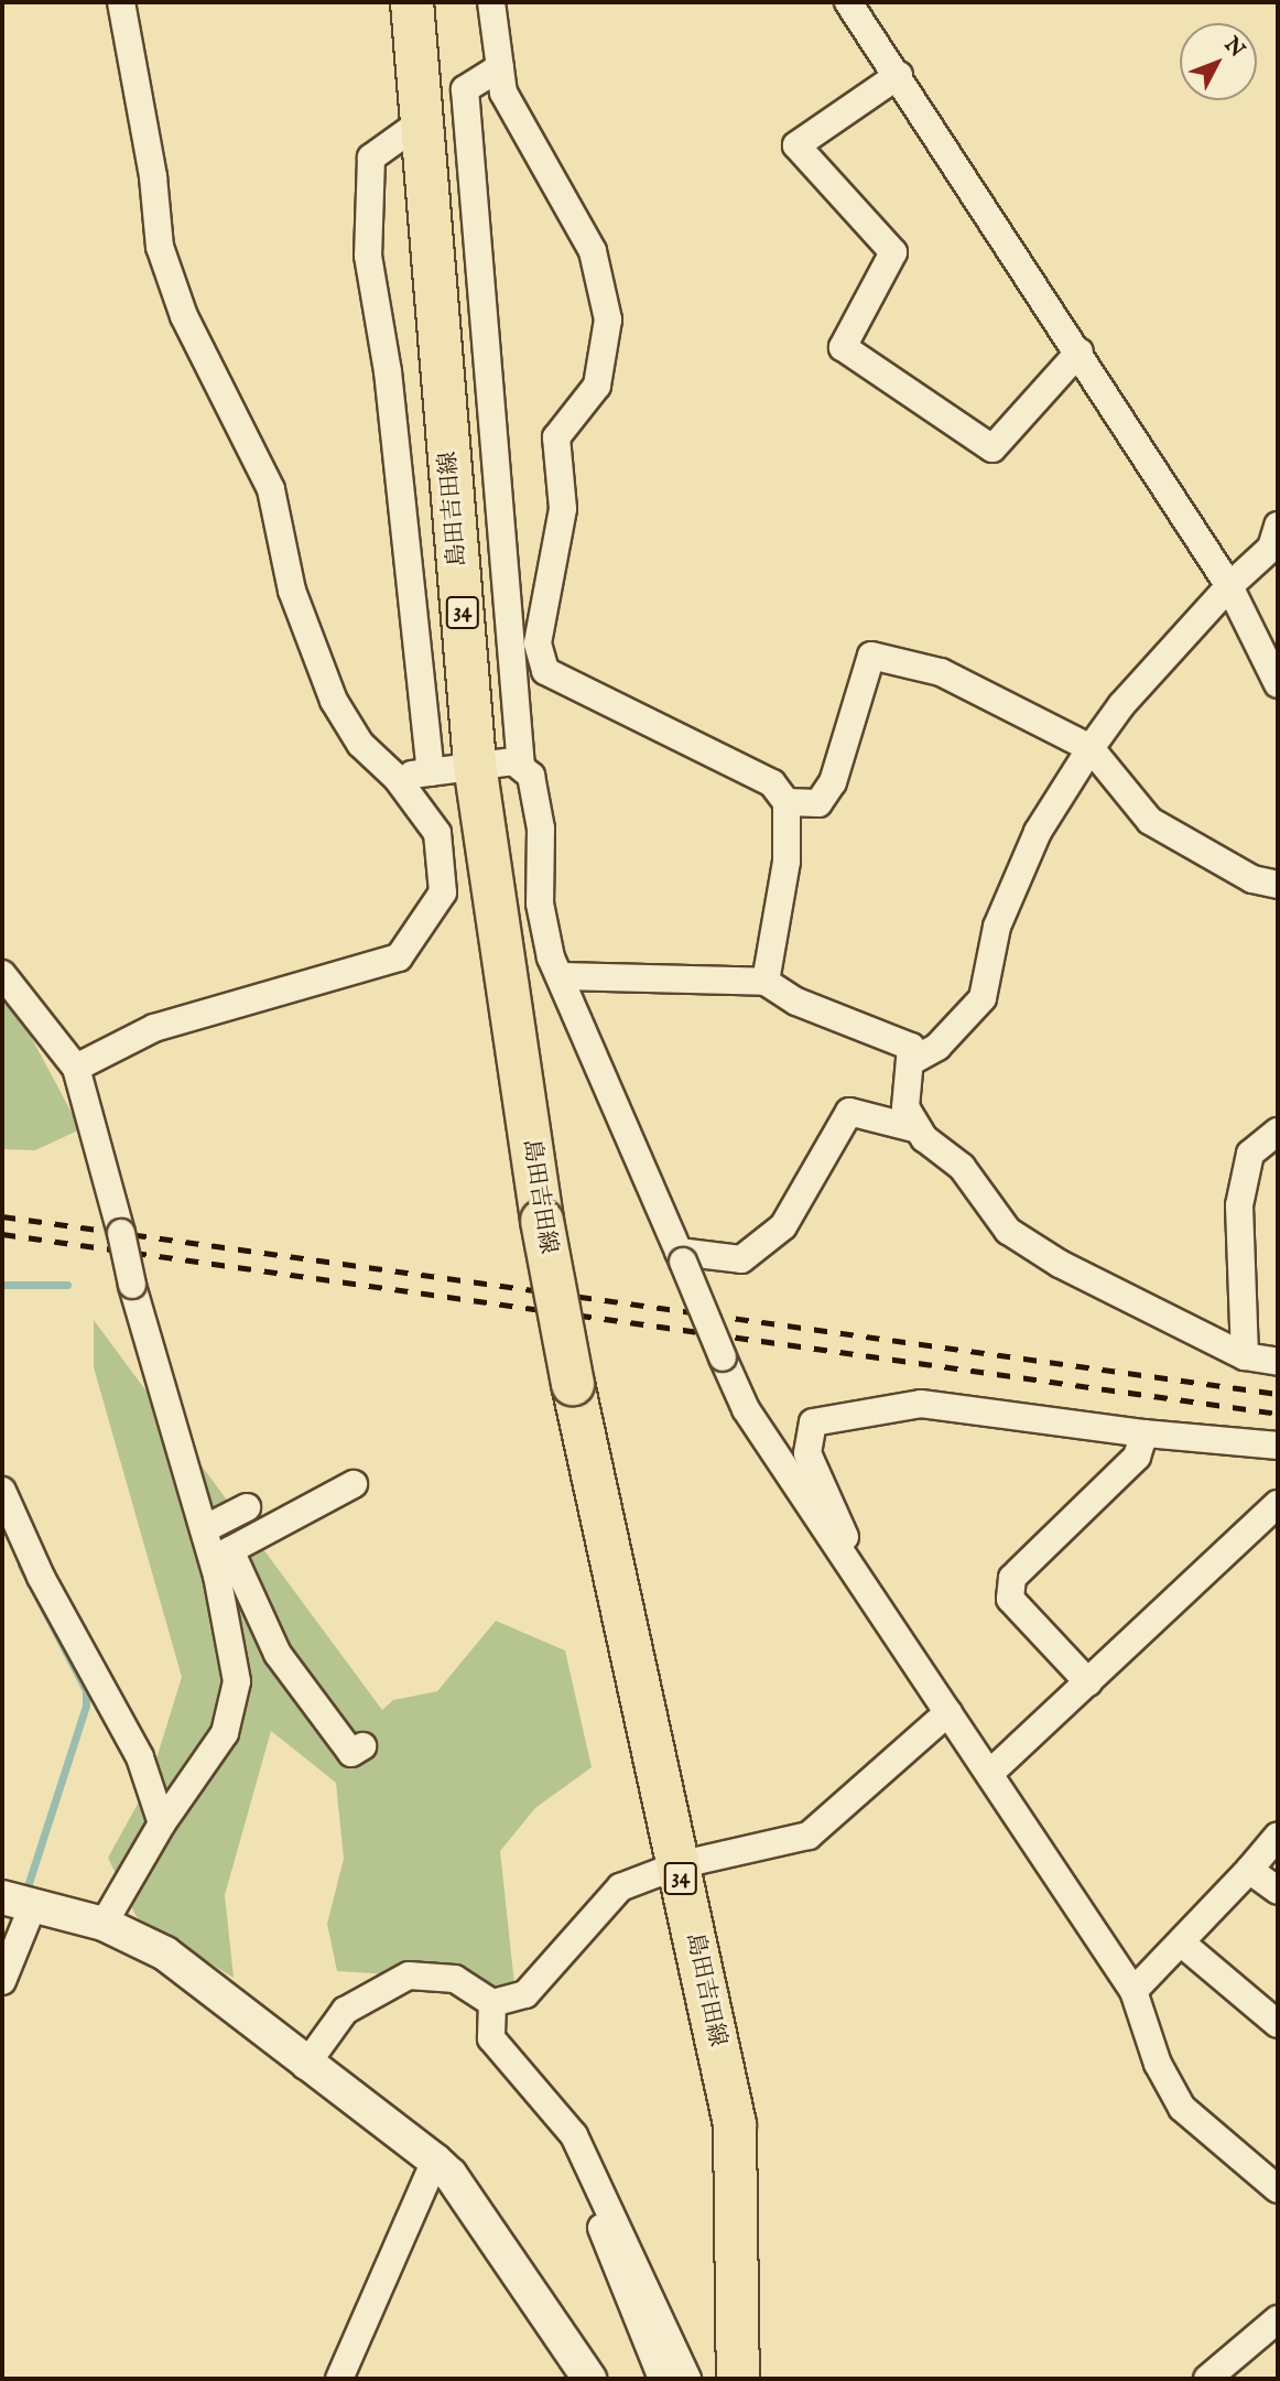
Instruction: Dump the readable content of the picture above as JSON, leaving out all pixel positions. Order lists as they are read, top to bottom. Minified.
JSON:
{"streets":{"main road":["島田吉田線","34"]},"north":"top right"}
